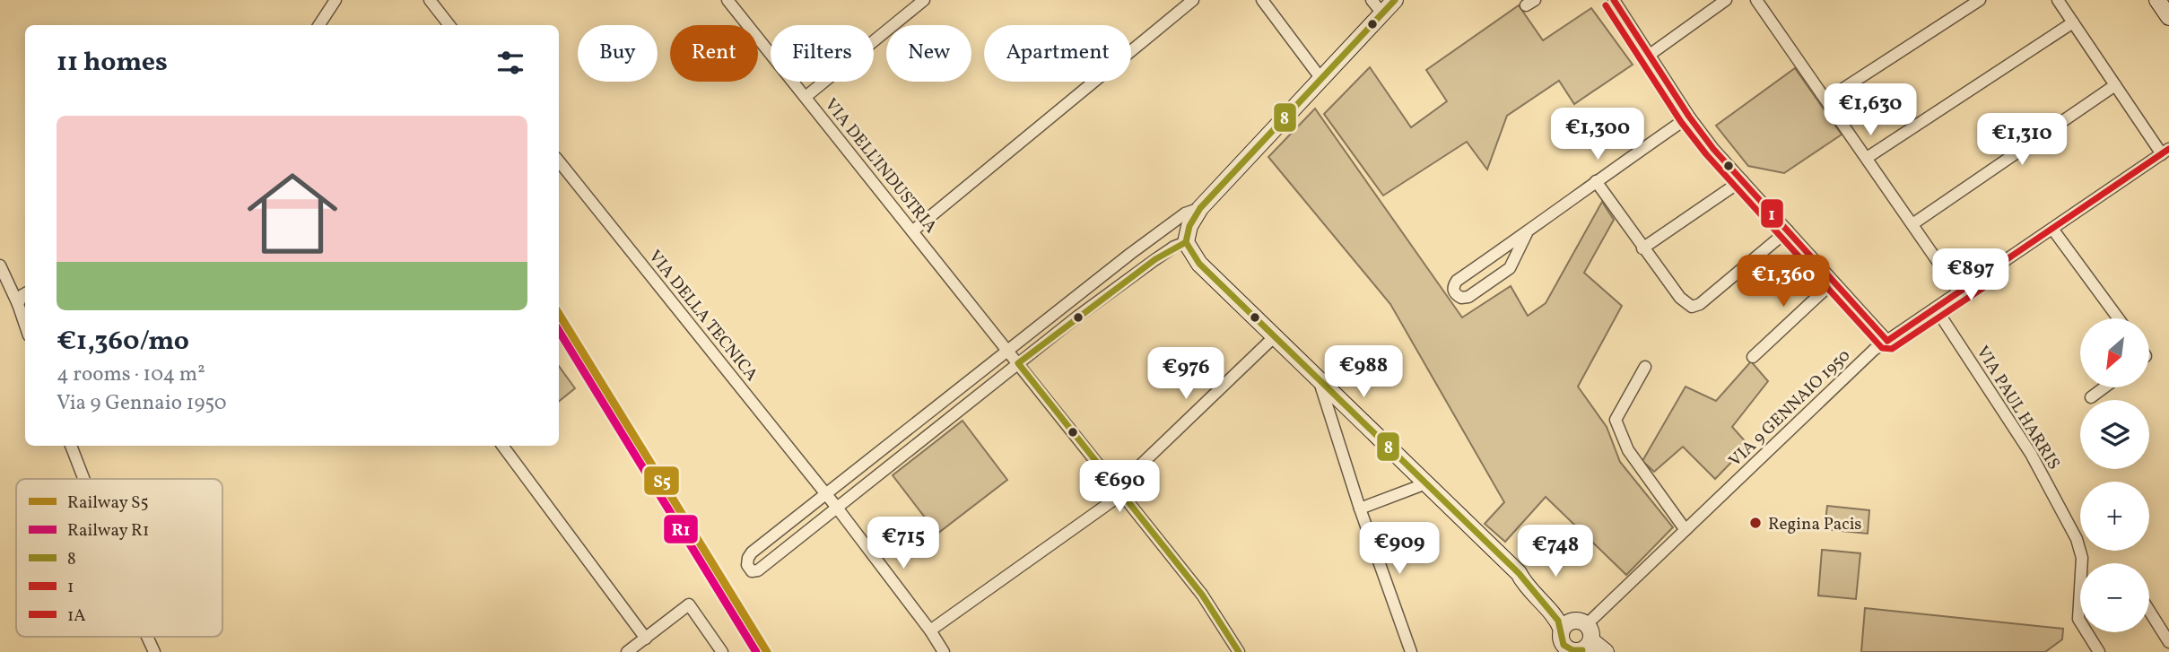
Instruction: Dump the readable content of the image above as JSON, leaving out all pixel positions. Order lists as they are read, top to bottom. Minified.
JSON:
{"streets":{"street":["VIA DELL'INDUSTRIA","VIA DELLA TECNICA","VIA 9 GENNAIO 1950","VIA PAUL HARRIS"]},"places":["Regina Pacis"],"lines":["transit line 8","transit line 1","transit line 1A","rail line S5","rail line R1"],"legend":["Railway S5","Railway R1","8","1","1A"],"north":"bottom left","page":{"chip":["Buy","Rent","Filters","New","Apartment"],"heading":"11 homes","price":["€1,630","€1,300","€1,310","€897","€1,360","€988","€976","€690","€715","€909","€748"],"list":[{"name":"€1,360/mo","note":"4 rooms · 104 m² · Via 9 Gennaio 1950"}],"map_buttons":["+","−"]}}
